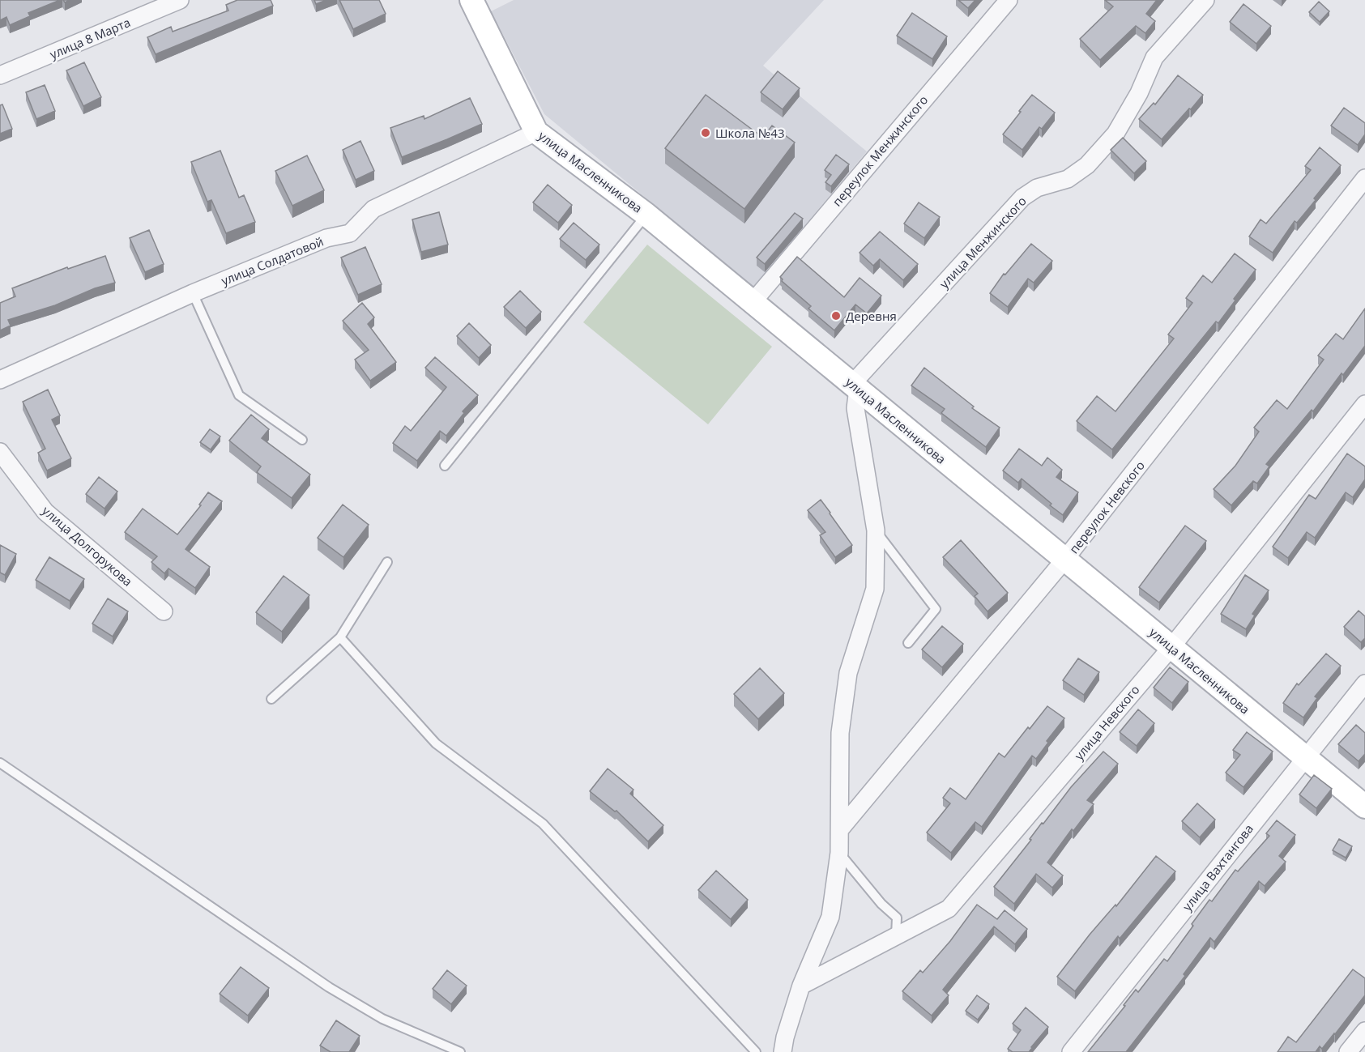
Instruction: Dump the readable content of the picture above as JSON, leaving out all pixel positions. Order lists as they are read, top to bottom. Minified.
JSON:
{"streets":{"street":["улица 8 Марта","переулок Менжинского","улица Масленникова","улица Менжинского","улица Солдатовой","переулок Невского","улица Долгорукова","улица Невского","улица Вахтангова"]},"crossings":[["переулок Менжинского","улица Масленникова"],["улица Масленникова","улица Менжинского"],["улица Масленникова","улица Солдатовой"],["улица Масленникова","переулок Невского"],["улица Масленникова","улица Невского"],["улица Масленникова","улица Вахтангова"]],"places":["Школа №43","Деревня"]}
